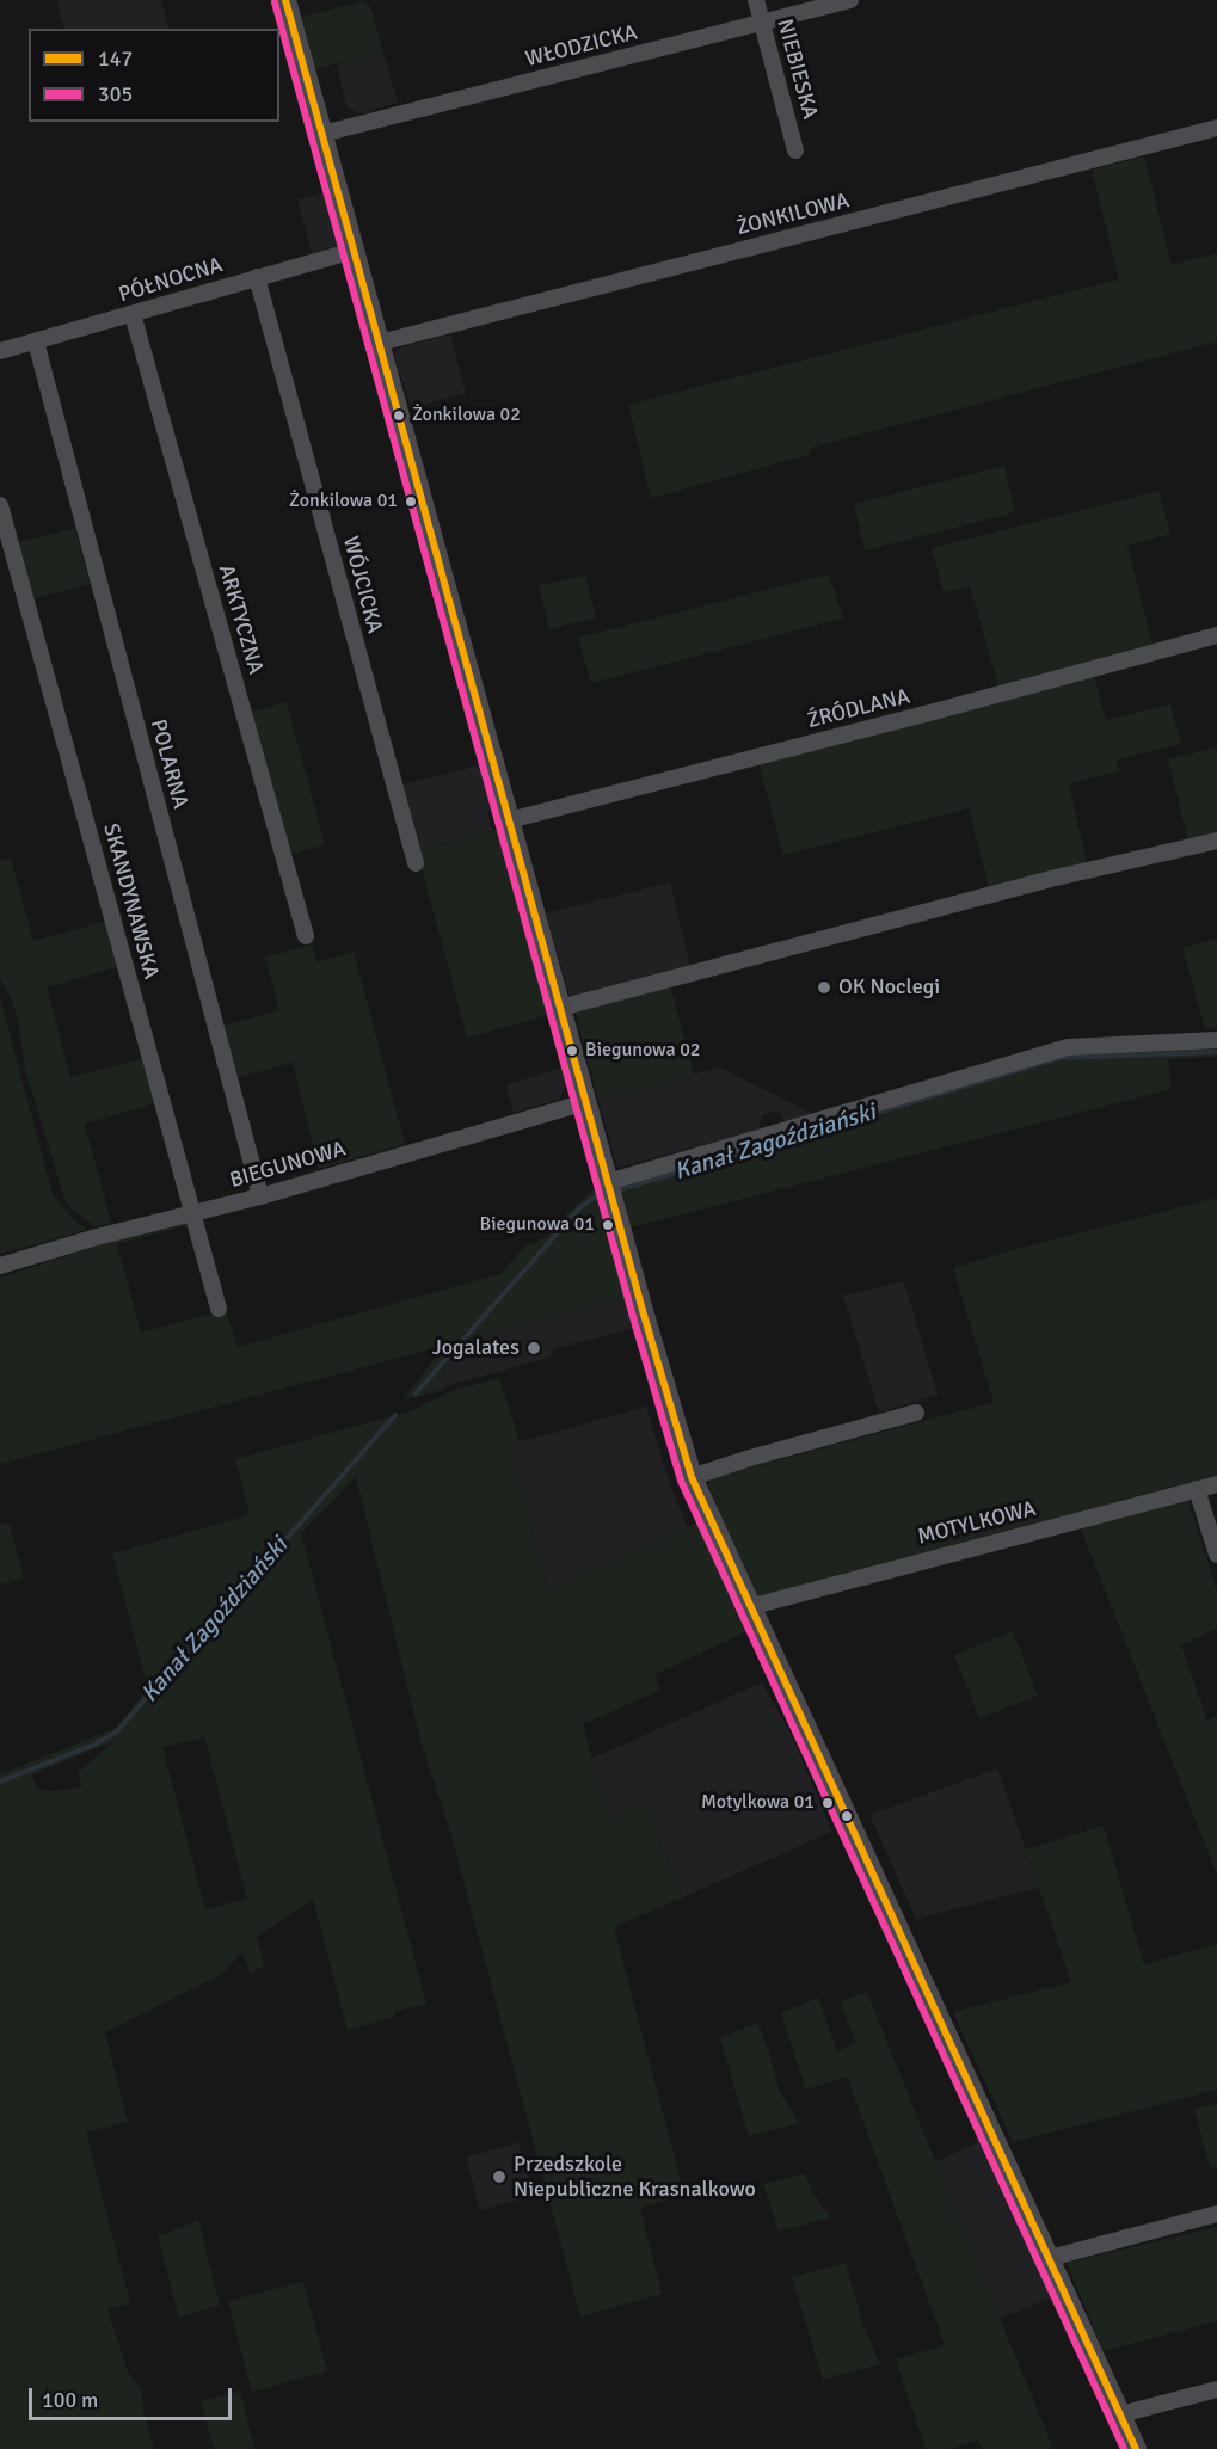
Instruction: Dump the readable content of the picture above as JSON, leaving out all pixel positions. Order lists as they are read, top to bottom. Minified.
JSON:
{"streets":{"street":["WŁODZICKA","NIEBIESKA","ŻONKILOWA","PÓŁNOCNA","WÓJCICKA","ARKTYCZNA","ŹRÓDLANA","POLARNA","SKANDYNAWSKA","BIEGUNOWA","MOTYLKOWA"]},"crossings":[["WŁODZICKA","NIEBIESKA"],["PÓŁNOCNA","WÓJCICKA"],["PÓŁNOCNA","ARKTYCZNA"],["PÓŁNOCNA","POLARNA"],["POLARNA","BIEGUNOWA"],["SKANDYNAWSKA","BIEGUNOWA"]],"water":["Kanał Zagoździański"],"places":["Żonkilowa 02","Żonkilowa 01","OK Noclegi","Biegunowa 02","Biegunowa 01","Jogalates","Motylkowa 01","Przedszkole Niepubliczne Krasnalkowo"],"lines":["transit line 147","transit line 305"],"legend":["147","305"],"scale_bar":"100 m"}
